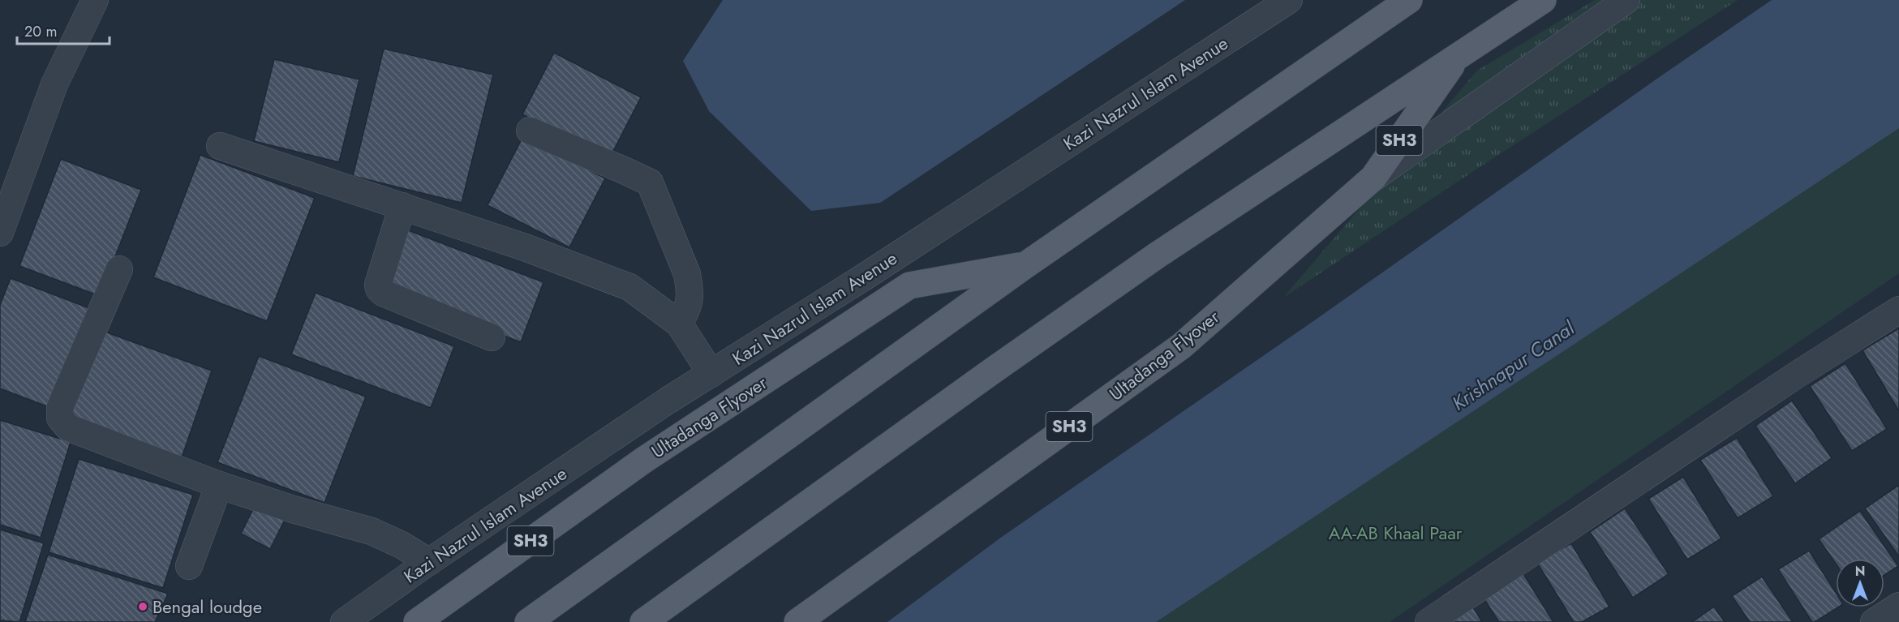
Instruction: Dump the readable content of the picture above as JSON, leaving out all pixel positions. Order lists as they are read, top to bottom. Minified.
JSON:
{"streets":{"main road":["SH3","Ultadanga Flyover"],"street":["Kazi Nazrul Islam Avenue"]},"crossings":[["SH3","Ultadanga Flyover"]],"water":["Krishnapur Canal"],"parks":["AA-AB Khaal Paar"],"places":["Bengal loudge"],"scale_bar":"20 m","north":"top"}
